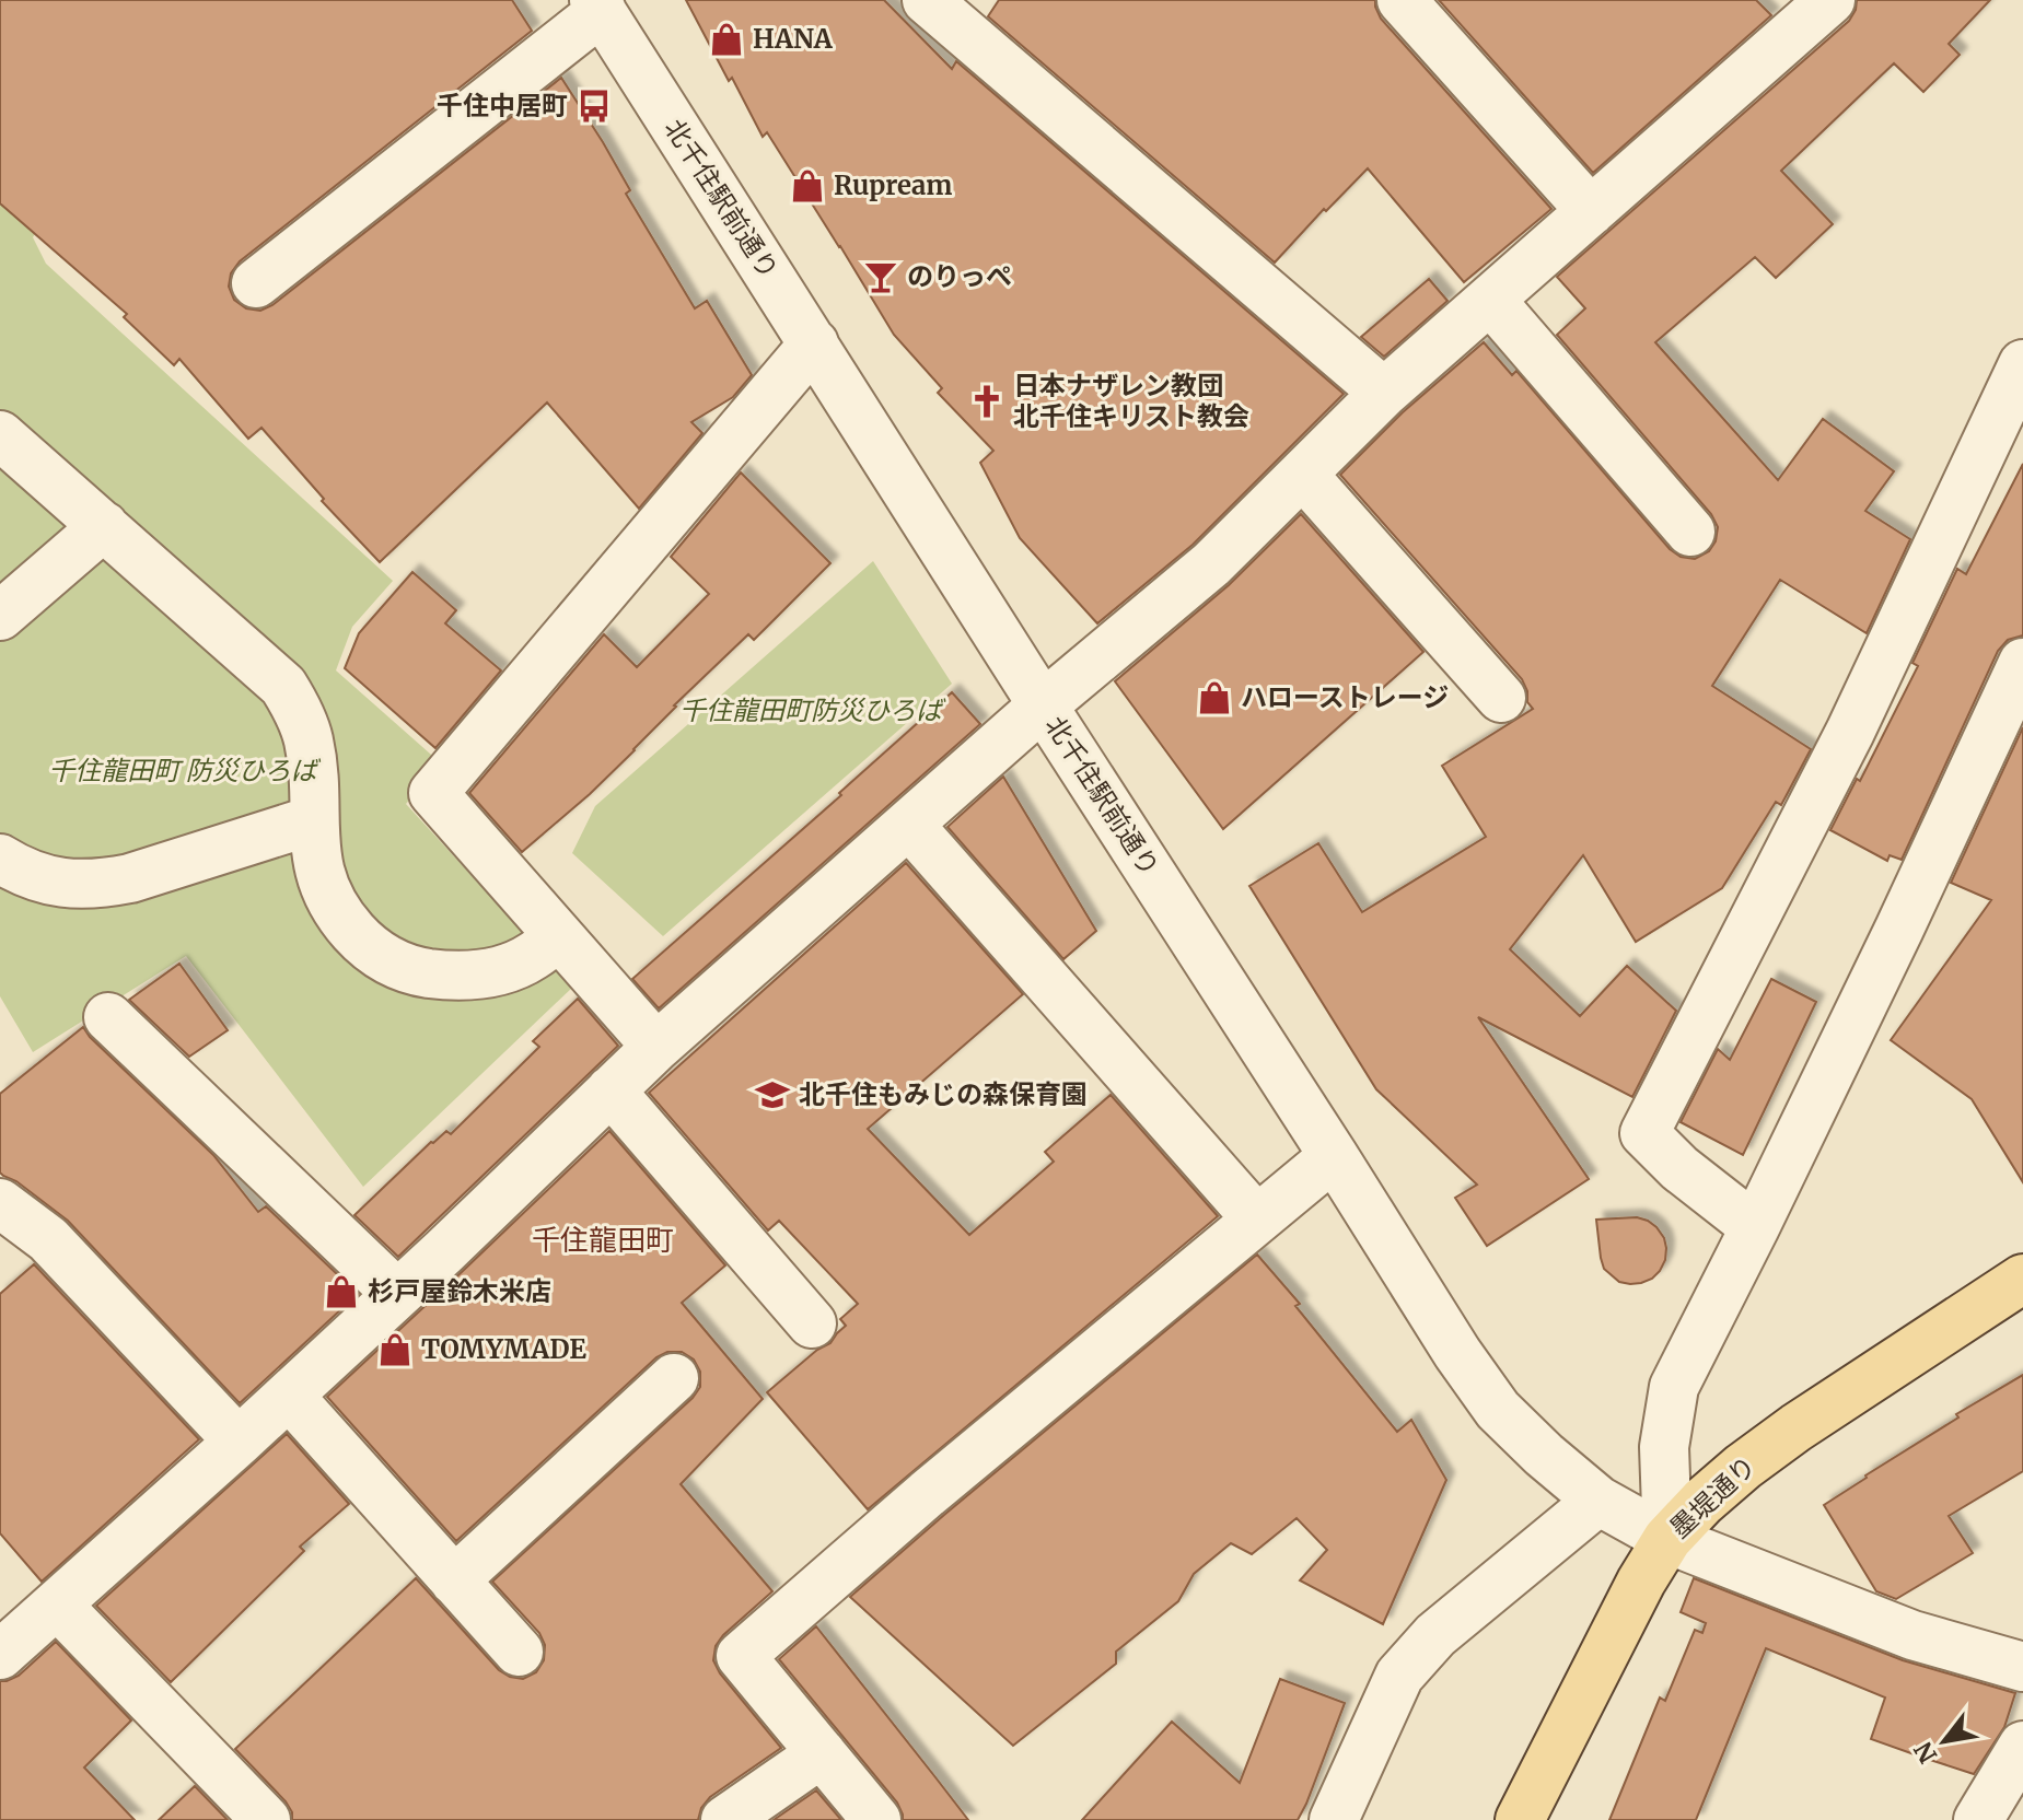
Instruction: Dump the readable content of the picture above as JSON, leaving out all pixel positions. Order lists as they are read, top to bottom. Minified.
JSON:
{"streets":{"main road":["墨堤通り"],"street":["北千住駅前通り"]},"crossings":[["北千住駅前通り","墨堤通り"]],"districts":["千住龍田町"],"parks":["千住龍田町防災ひろば","千住龍田町 防災ひろば"],"places":{"shop":["HANA","Rupream","ハローストレージ","杉戸屋鈴木米店","TOMYMADE"],"bus stop":["千住中居町"],"bar":["のりっぺ"],"church":["日本ナザレン教団 北千住キリスト教会"],"school or university":["北千住もみじの森保育園"]},"north":"bottom left"}
